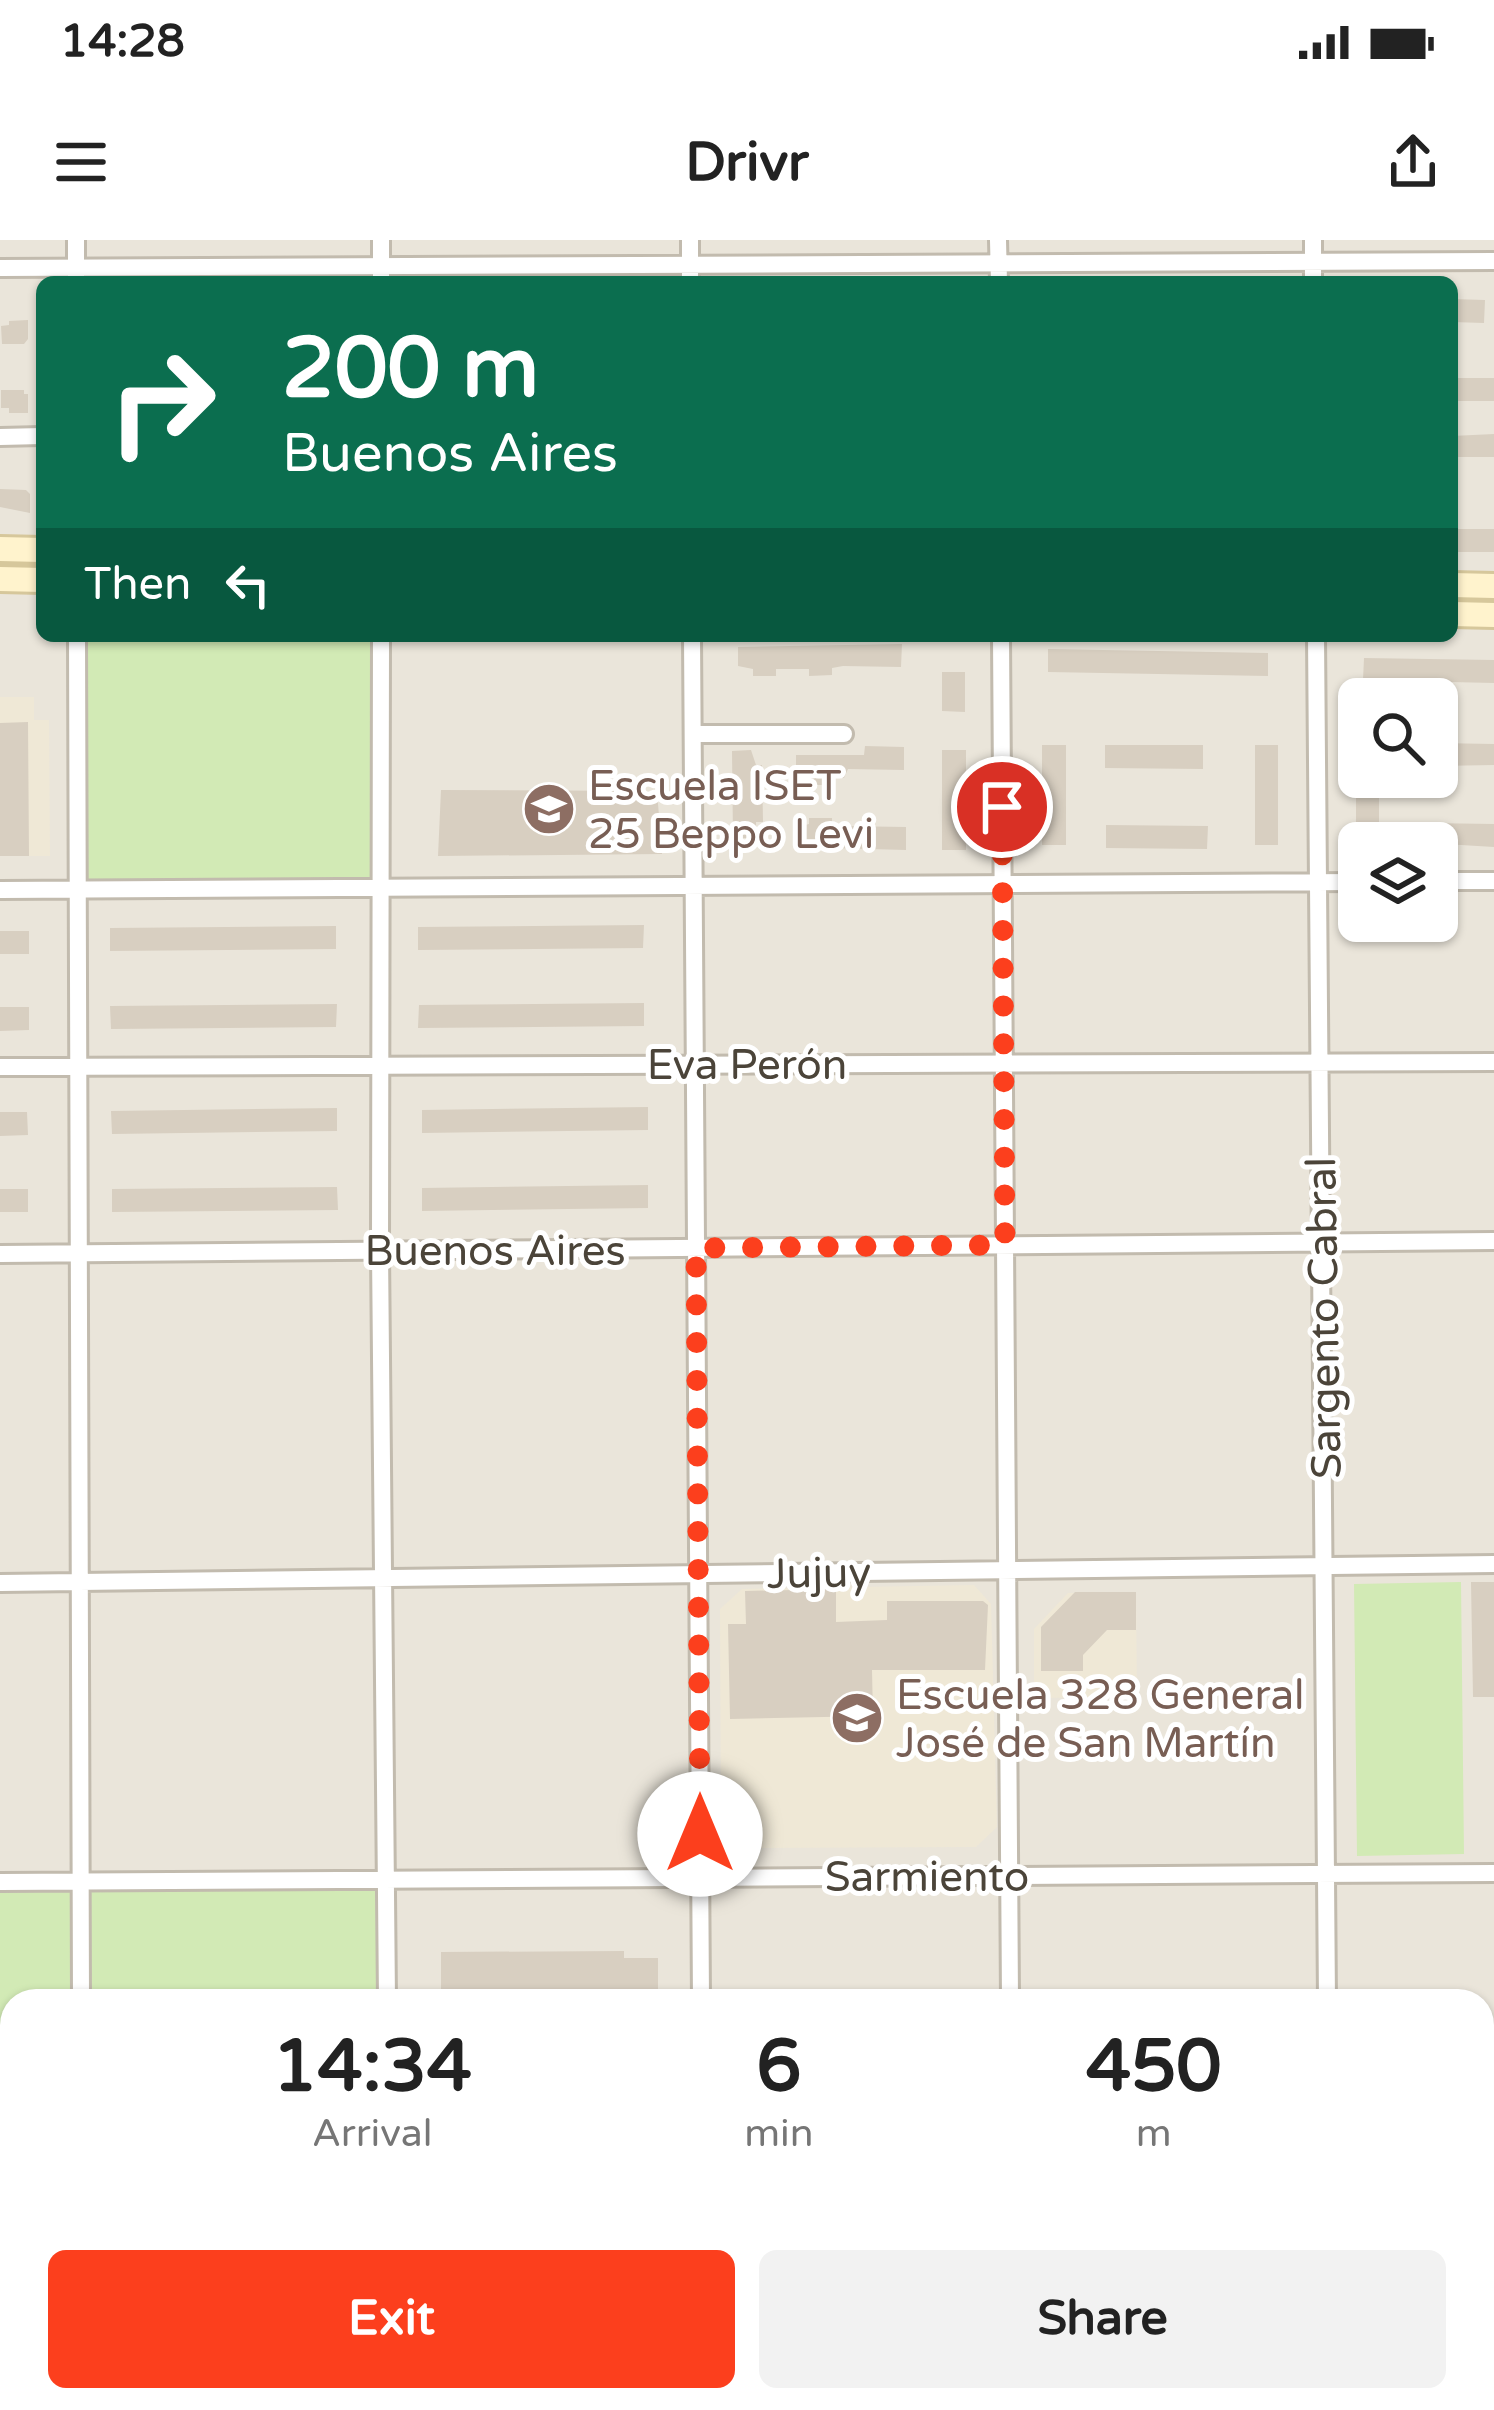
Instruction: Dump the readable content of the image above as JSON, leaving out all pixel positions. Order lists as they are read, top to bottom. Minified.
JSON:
{"streets":{"street":["Eva Perón","Buenos Aires","Sargento Cabral","Jujuy","Sarmiento"]},"crossings":[["Eva Perón","Sargento Cabral"],["Buenos Aires","Sargento Cabral"],["Sargento Cabral","Jujuy"],["Sargento Cabral","Sarmiento"]],"places":{"school or university":["Escuela ISET 25 Beppo Levi","Escuela 328 General José de San Martín"]},"page":{"status":"14:28","header":"Drivr","turn":["200 m","Buenos Aires"],"then":"Then","eta":["14:34","Arrival","6","min","450","m"],"buttons":["Exit","Share"]}}
